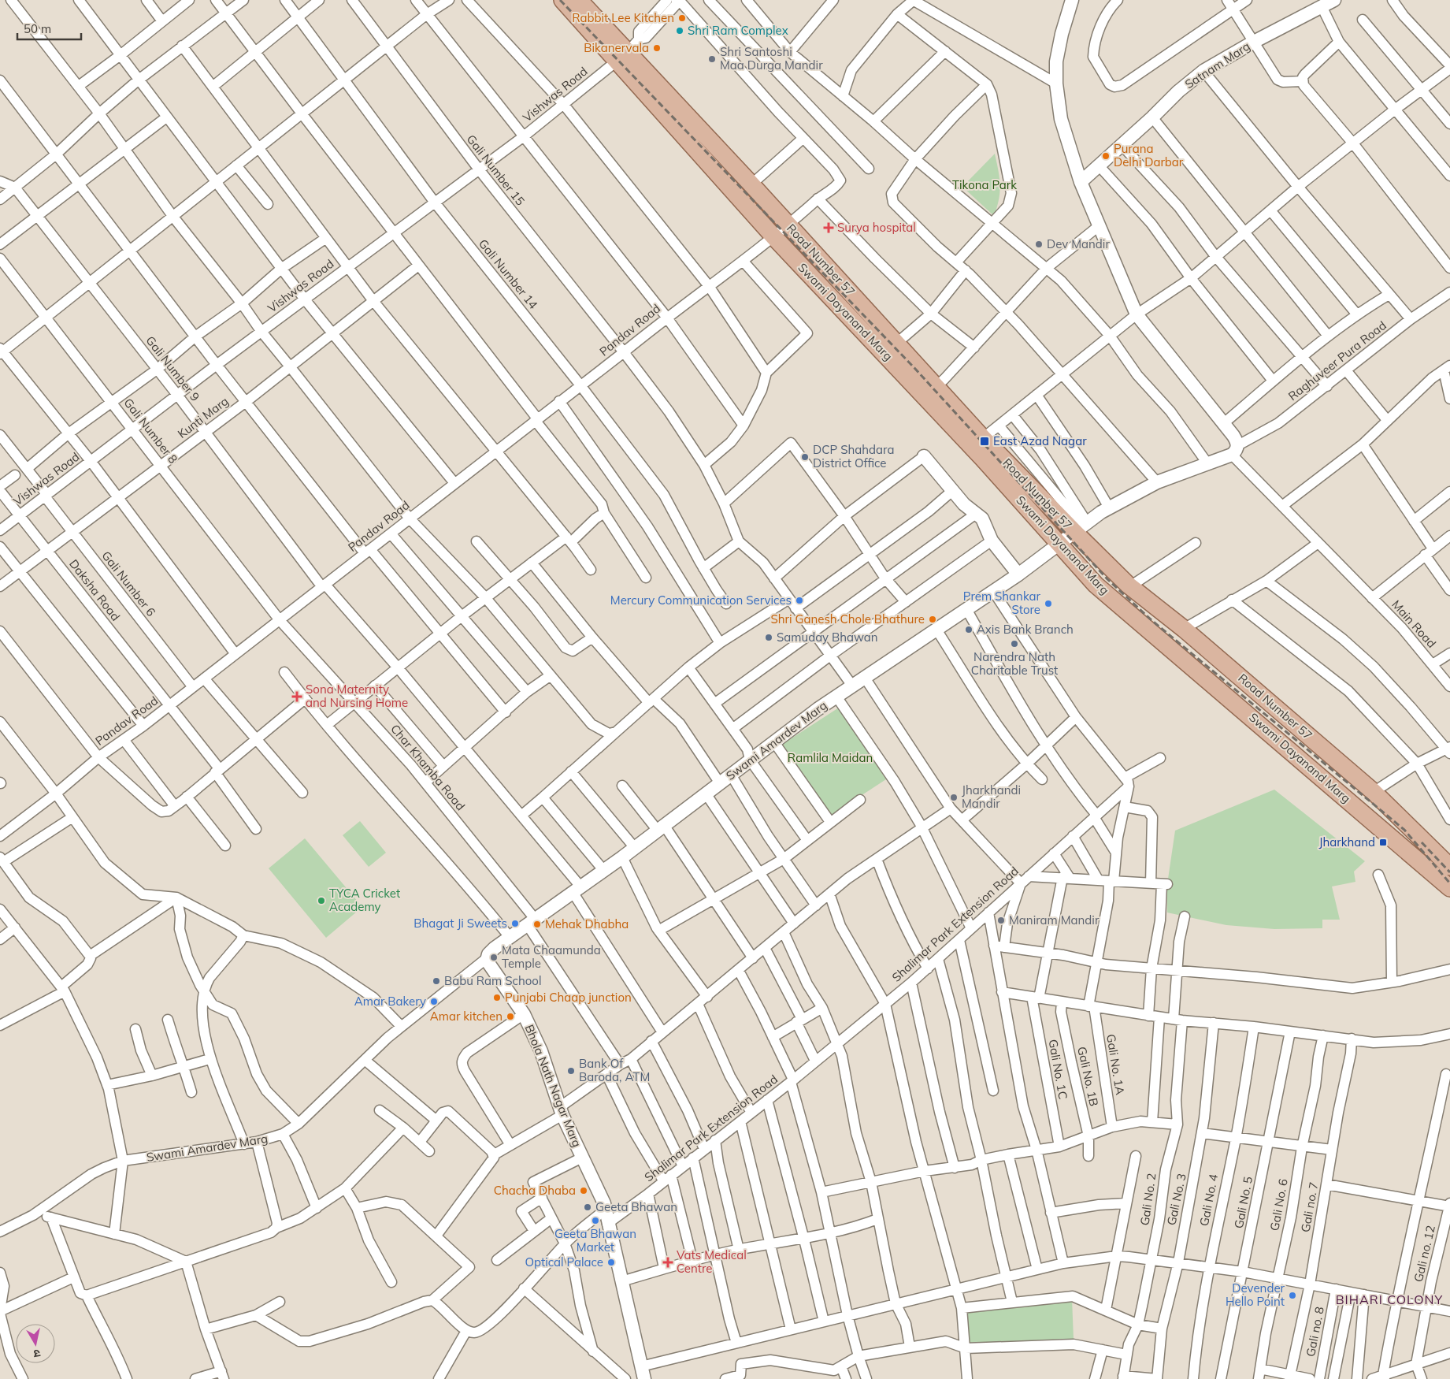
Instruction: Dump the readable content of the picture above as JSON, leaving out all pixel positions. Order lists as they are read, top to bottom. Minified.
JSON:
{"streets":{"main road":["Road Number 57","Swami Dayanand Marg"],"street":["Satnam Marg","Vishwas Road","Gali Number 15","Gali Number 14","Pandav Road","Raghuveer Pura Road","Gali Number 9","Kunti Marg","Gali Number 8","Gali Number 6","Daksha Road","Main Road","Swami Amardev Marg","Char Khamba Road","Shalimar Park Extension Road","Gali No. 1A","Gali No. 1C","Gali No. 1B","Bhola Nath Nagar Marg","Gali No. 2","Gali No. 3","Gali No. 4","Gali No. 5","Gali No. 6","Gali no. 7","Gali no. 12","Gali no. 8"]},"crossings":[["Vishwas Road","Gali Number 15"],["Vishwas Road","Road Number 57"],["Vishwas Road","Gali Number 14"],["Vishwas Road","Gali Number 9"],["Vishwas Road","Gali Number 8"],["Vishwas Road","Gali Number 6"],["Vishwas Road","Daksha Road"],["Gali Number 15","Pandav Road"],["Road Number 57","Swami Dayanand Marg"],["Road Number 57","Pandav Road"],["Road Number 57","Swami Amardev Marg"],["Gali Number 14","Pandav Road"],["Swami Dayanand Marg","Pandav Road"],["Swami Dayanand Marg","Swami Amardev Marg"],["Pandav Road","Gali Number 9"],["Pandav Road","Gali Number 8"],["Pandav Road","Gali Number 6"],["Pandav Road","Daksha Road"],["Pandav Road","Char Khamba Road"],["Raghuveer Pura Road","Main Road"],["Gali Number 9","Kunti Marg"],["Gali Number 9","Swami Amardev Marg"],["Kunti Marg","Gali Number 8"],["Kunti Marg","Gali Number 6"],["Kunti Marg","Daksha Road"],["Gali Number 8","Char Khamba Road"],["Swami Amardev Marg","Char Khamba Road"],["Swami Amardev Marg","Bhola Nath Nagar Marg"],["Shalimar Park Extension Road","Gali No. 1A"],["Shalimar Park Extension Road","Bhola Nath Nagar Marg"]],"districts":["BIHARI COLONY"],"parks":["Tikona Park","Ramlila Maidan"],"places":{"other":["Rabbit Lee Kitchen","Shri Ram Complex","Bikanervala","Shri Santoshi Maa Durga Mandir","Purana Delhi Darbar","Dev Mandir","DCP Shahdara District Office","Mercury Communication Services","Prem Shankar Store","Shri Ganesh Chole Bhathure","Axis Bank Branch","Samuday Bhawan","Narendra Nath Charitable Trust","Jharkhandi Mandir","TYCA Cricket Academy","Maniram Mandir","Bhagat Ji Sweets","Mehak Dhabha","Mata Chaamunda Temple","Babu Ram School","Punjabi Chaap junction","Amar Bakery","Amar kitchen","Bank Of Baroda, ATM","Chacha Dhaba","Geeta Bhawan","Geeta Bhawan Market","Optical Palace","Devender Hello Point"],"health":["Surya hospital","Sona Maternity and Nursing Home","Vats Medical Centre"],"transit":["East Azad Nagar","Jharkhand"]},"scale_bar":"50 m","north":"bottom"}
